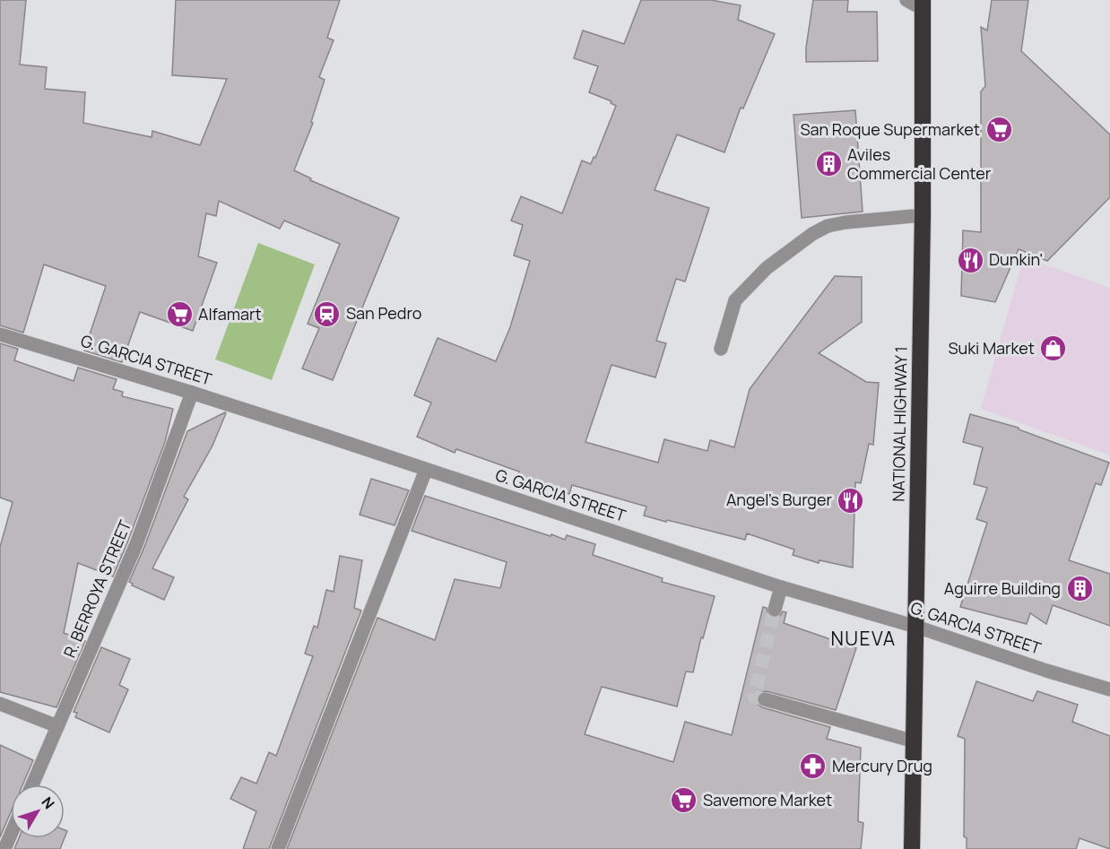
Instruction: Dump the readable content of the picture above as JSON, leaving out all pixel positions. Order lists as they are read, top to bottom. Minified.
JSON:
{"streets":{"highway":["NATIONAL HIGHWAY 1"],"street":["G. GARCIA STREET","R. BERROYA STREET"]},"crossings":[["G. GARCIA STREET","NATIONAL HIGHWAY 1"],["G. GARCIA STREET","R. BERROYA STREET"]],"districts":["NUEVA"],"places":{"supermarket":["San Roque Supermarket","Alfamart","Savemore Market"],"building":["Aviles Commercial Center","Aguirre Building"],"restaurant":["Dunkin'","Angel's Burger"],"station":["San Pedro"],"shop":["Suki Market"],"pharmacy":["Mercury Drug"]},"north":"top right"}
